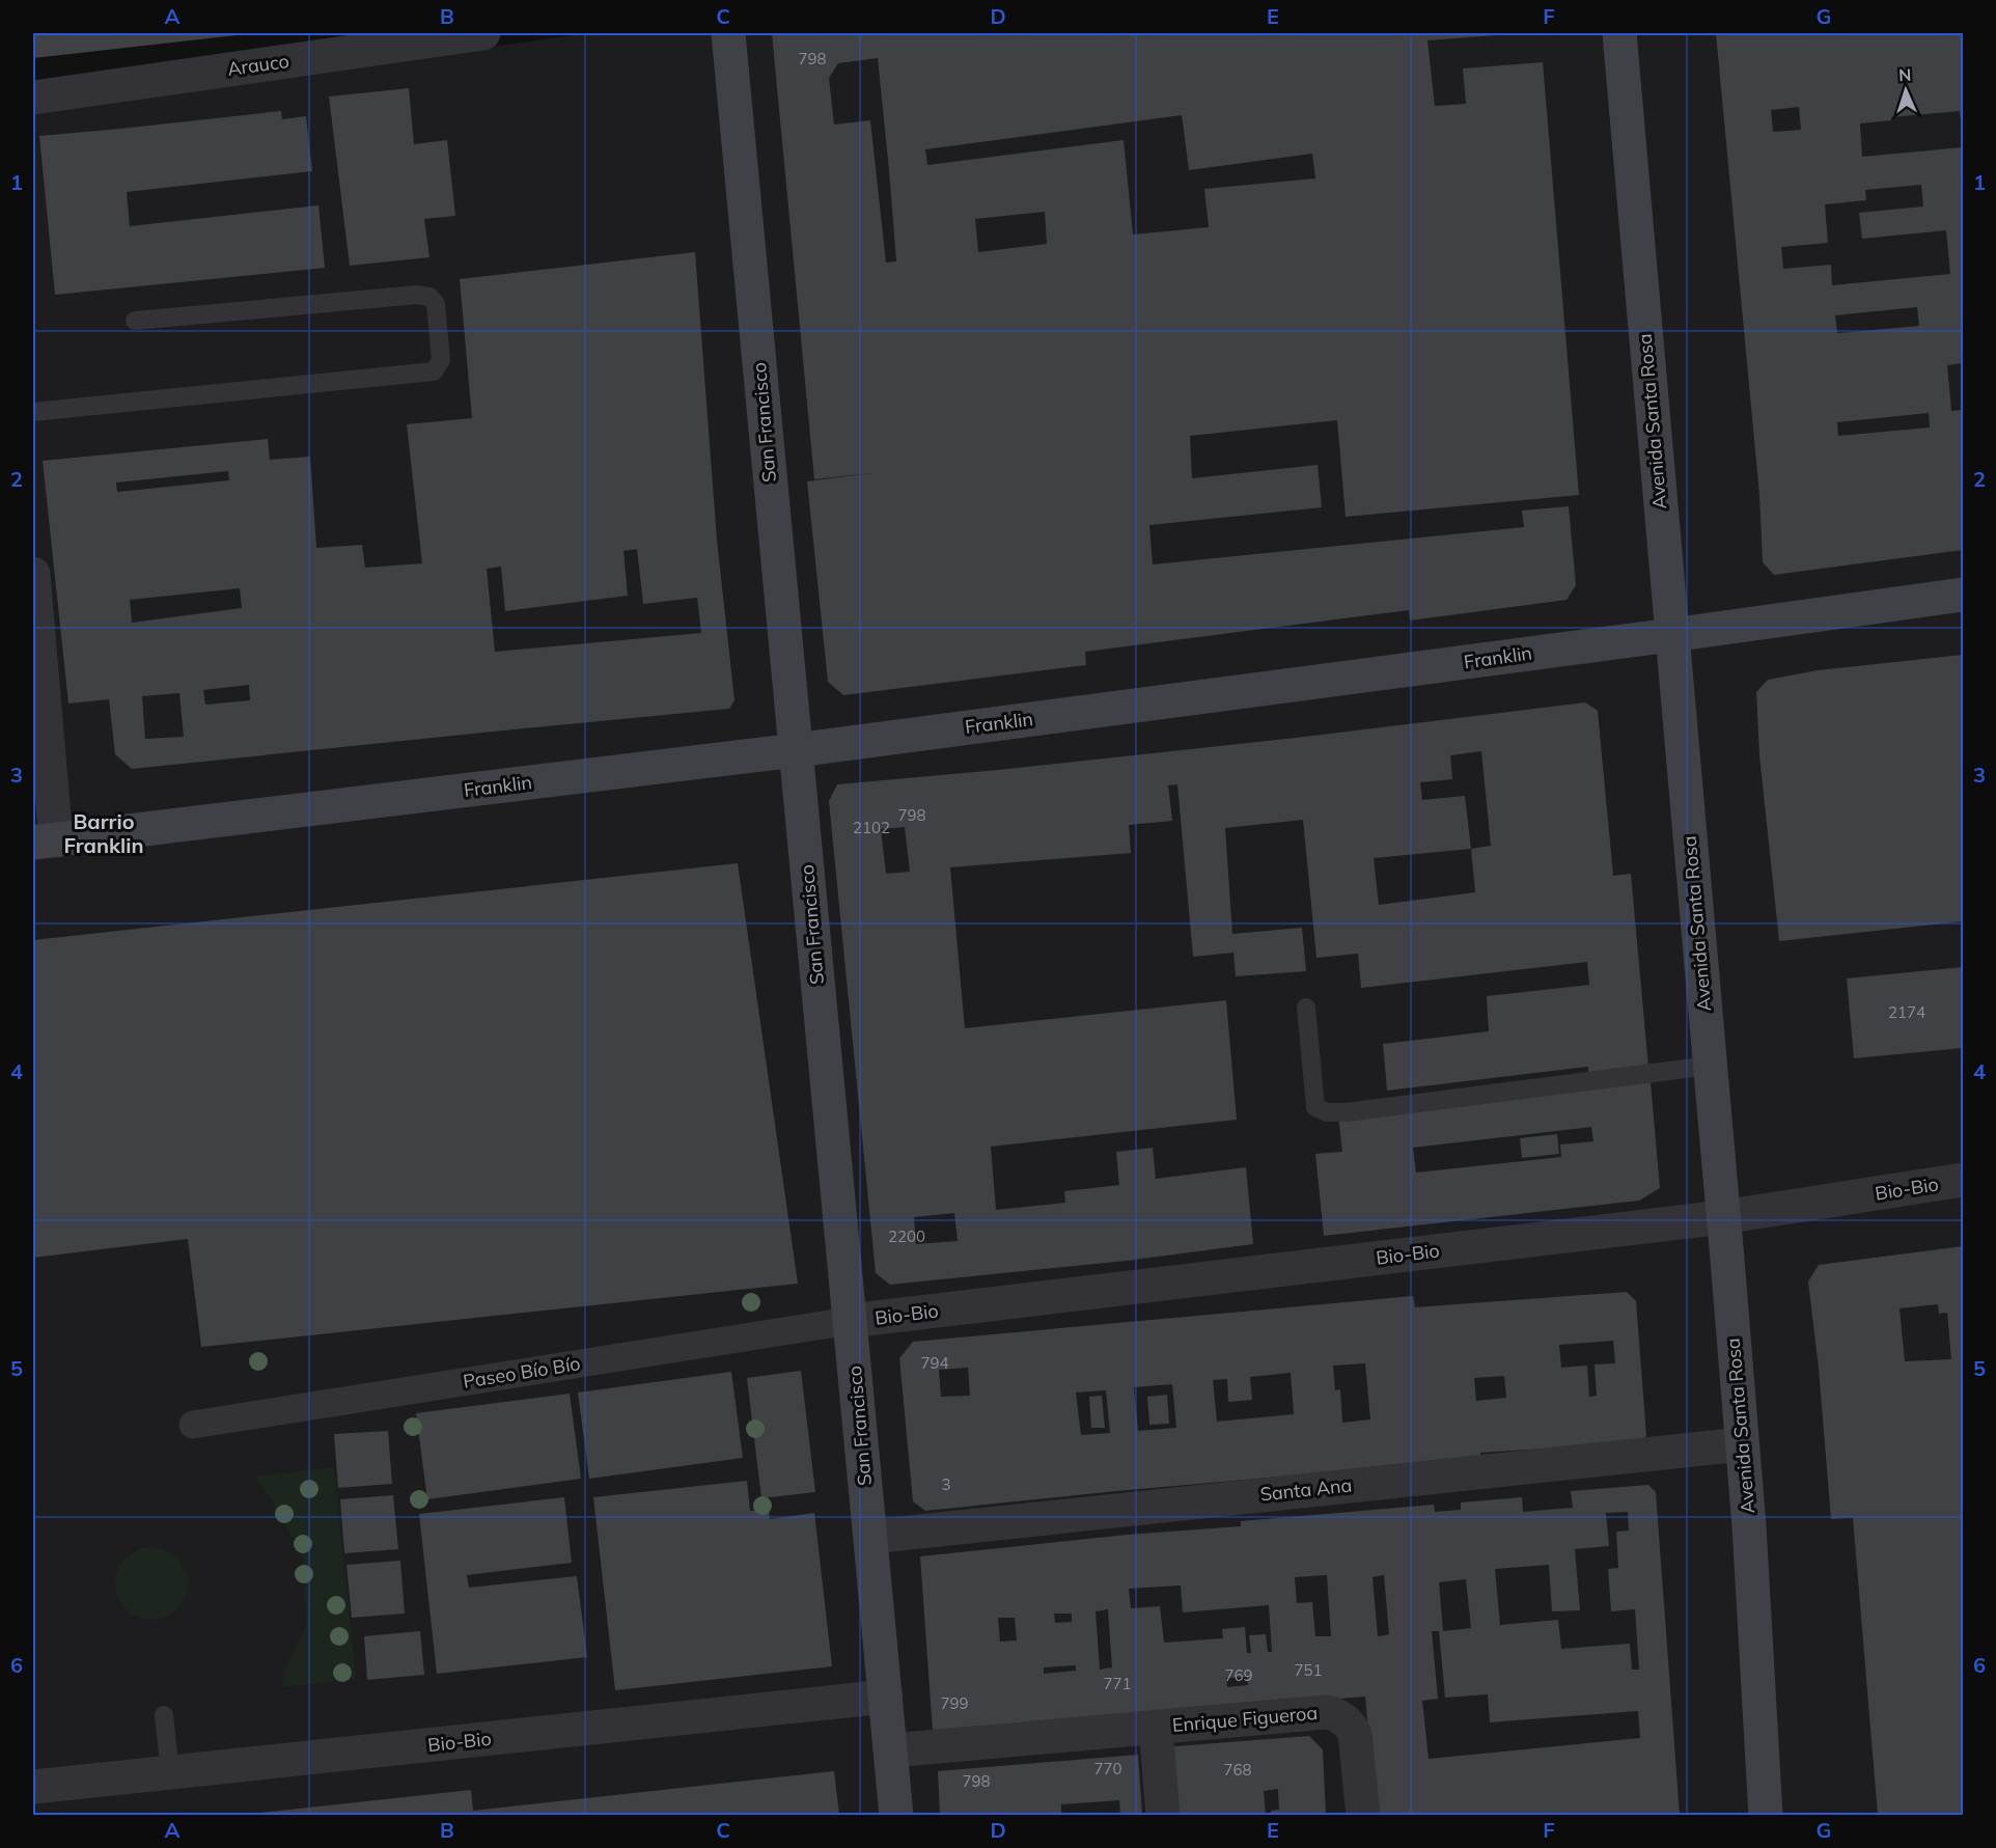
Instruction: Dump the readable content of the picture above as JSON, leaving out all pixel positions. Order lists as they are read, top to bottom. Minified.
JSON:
{"streets":{"main road":["Avenida Santa Rosa","San Francisco","Franklin"],"street":["Arauco","Bio-Bio","Paseo Bío Bío","Santa Ana","Enrique Figueroa"]},"crossings":[["Avenida Santa Rosa","Franklin"],["Avenida Santa Rosa","Bio-Bio"],["Avenida Santa Rosa","Santa Ana"],["San Francisco","Franklin"],["San Francisco","Bio-Bio"],["San Francisco","Paseo Bío Bío"],["San Francisco","Santa Ana"],["San Francisco","Enrique Figueroa"],["Bio-Bio","Paseo Bío Bío"]],"districts":["Barrio Franklin"],"house_numbers":["798","798","2102","2174","2200","794","3","751","769","771","799","770","768","798"],"north":"top","grid":{"columns":["A","B","C","D","E","F","G"],"rows":["1","2","3","4","5","6"]}}
